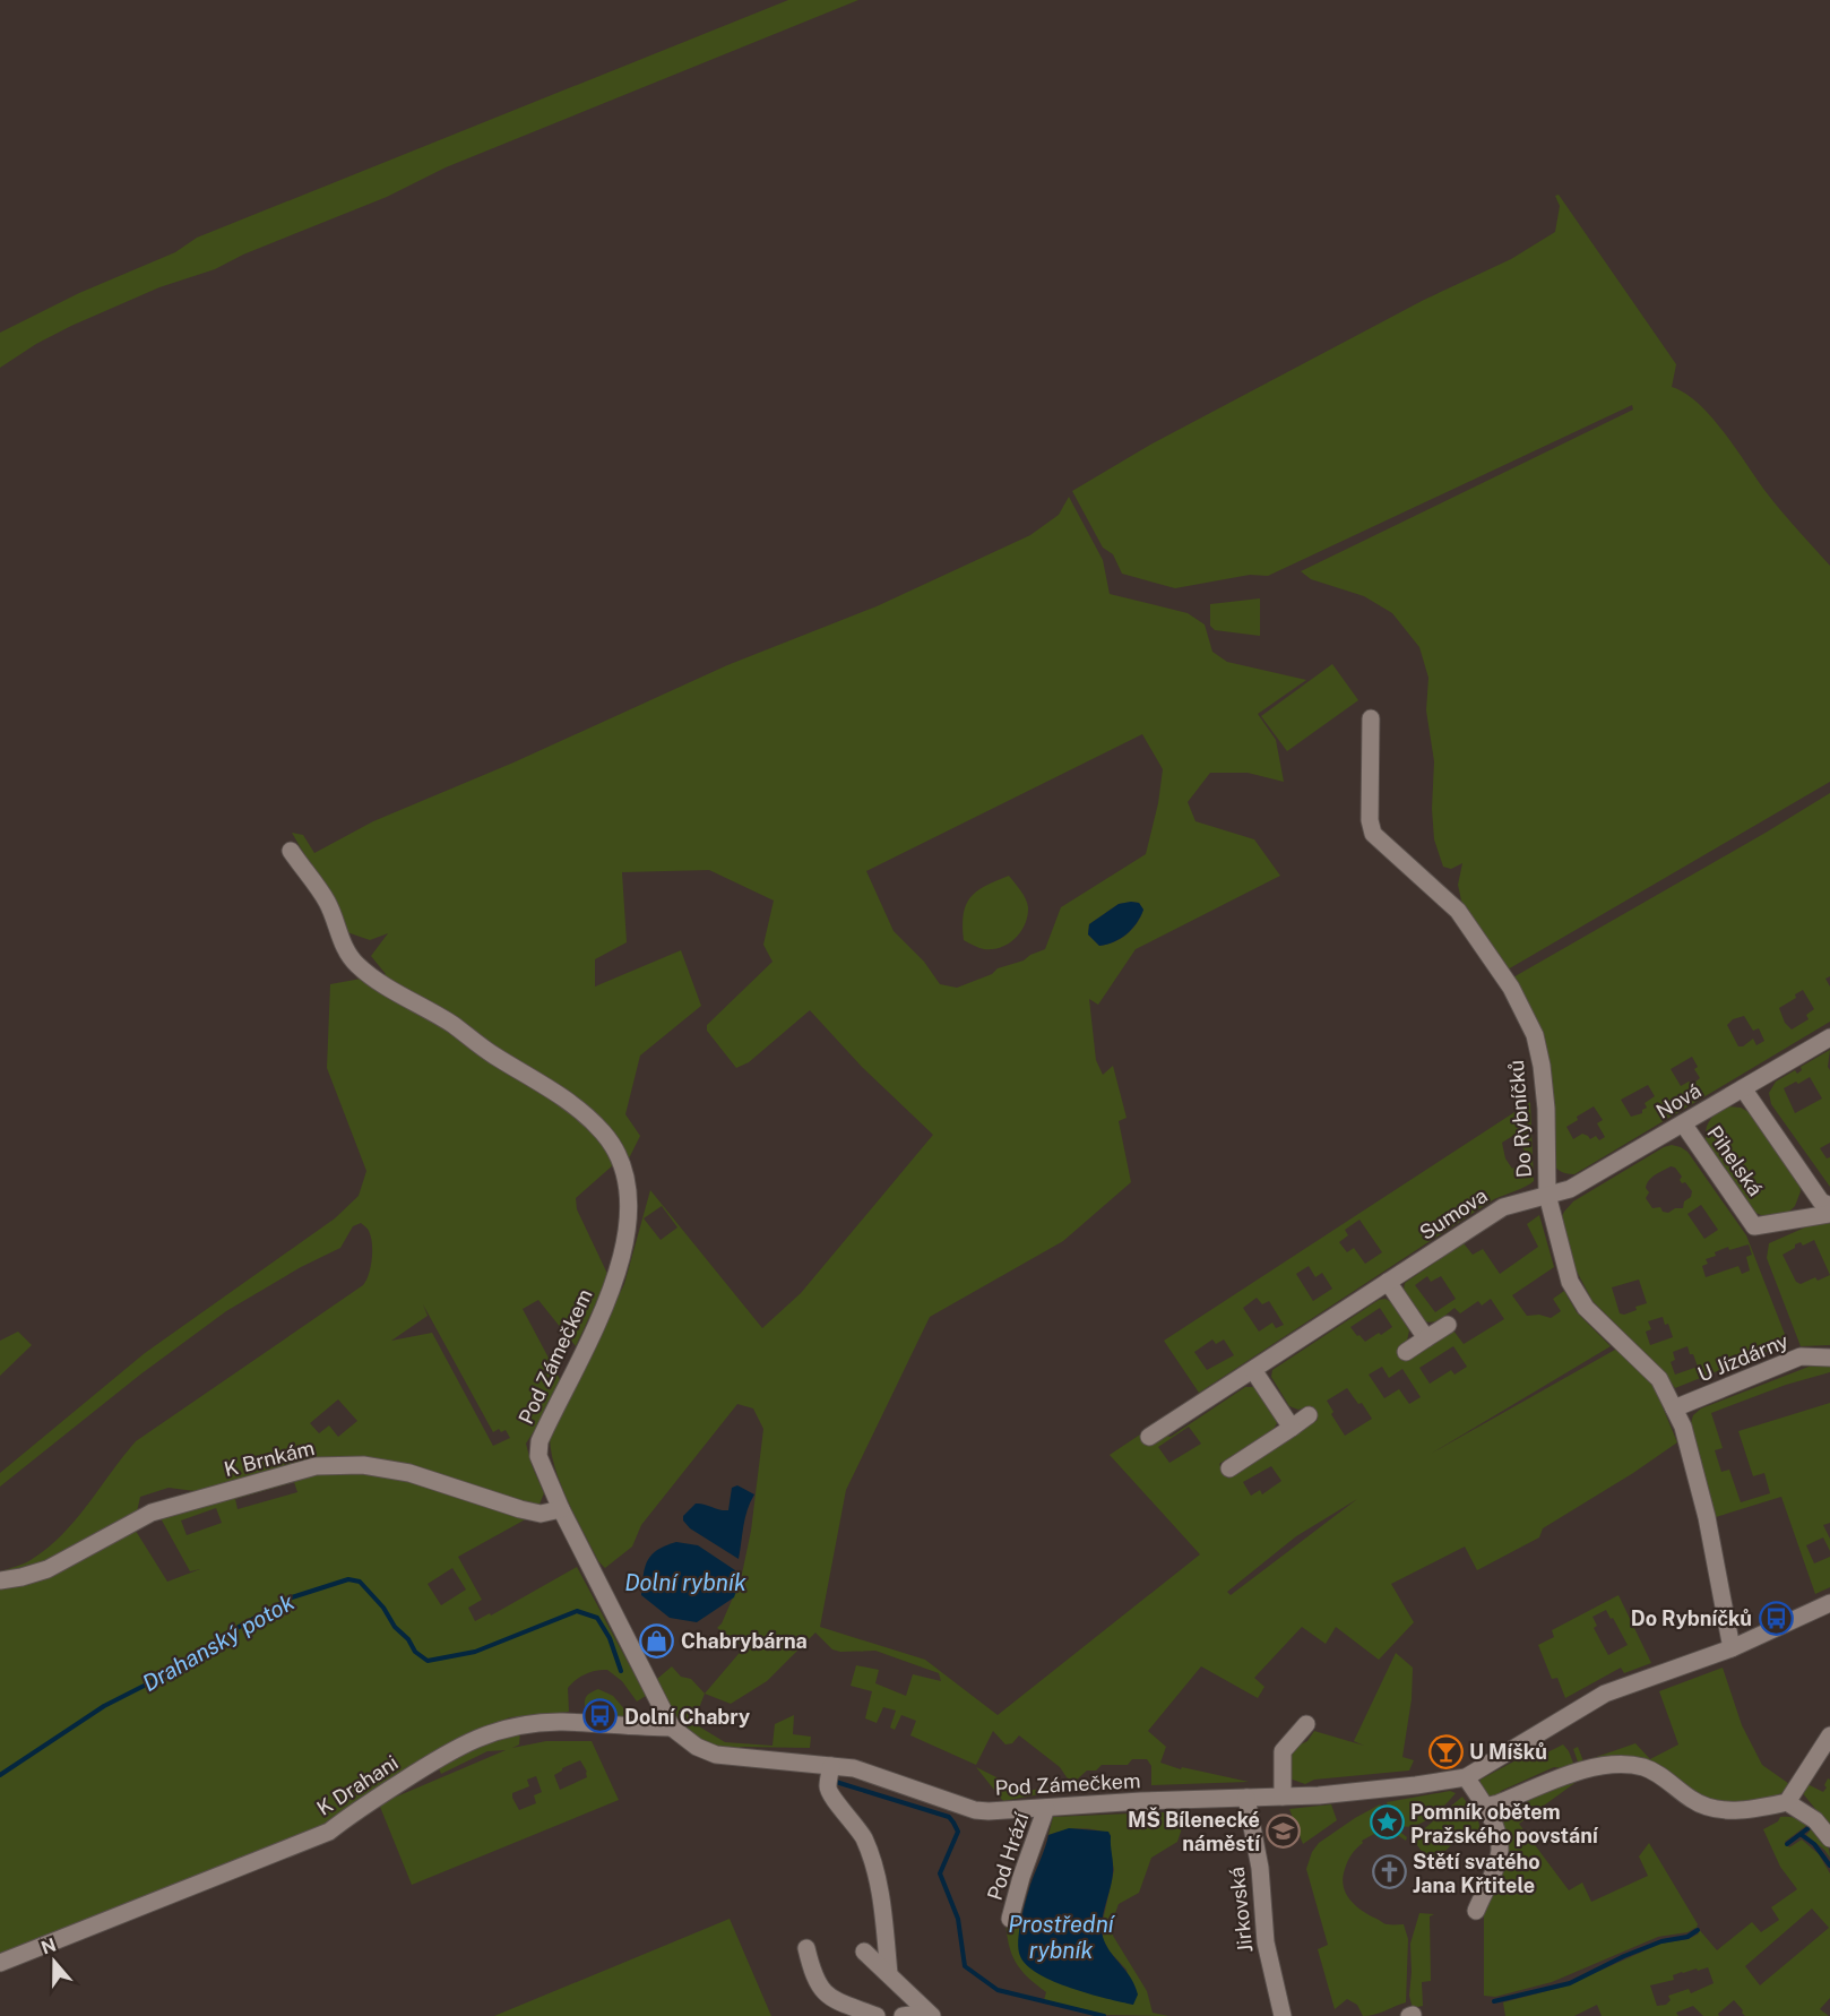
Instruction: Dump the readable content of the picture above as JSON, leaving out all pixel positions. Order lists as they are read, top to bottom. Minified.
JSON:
{"streets":{"street":["Nová","Do Rybníčků","Pihelská","Sumova","Pod Zámečkem","U Jízdárny","K Brnkám","K Drahani","Pod Hrází","Jirkovská"]},"crossings":[["Nová","Do Rybníčků"],["Nová","Pihelská"],["Nová","Sumova"],["Do Rybníčků","Sumova"],["Do Rybníčků","U Jízdárny"],["Pod Zámečkem","K Brnkám"],["Pod Zámečkem","K Drahani"],["Pod Zámečkem","Pod Hrází"],["Pod Zámečkem","Jirkovská"]],"water":["Dolní rybník","Drahanský potok","Prostřední rybník"],"places":{"bus stop":["Do Rybníčků","Dolní Chabry"],"shop":["Chabrybárna"],"bar":["U Míšků"],"place":["Pomník obětem Pražského povstání"],"school or university":["MŠ Bílenecké náměstí"],"church":["Stětí svatého Jana Křtitele"]},"north":"top"}
